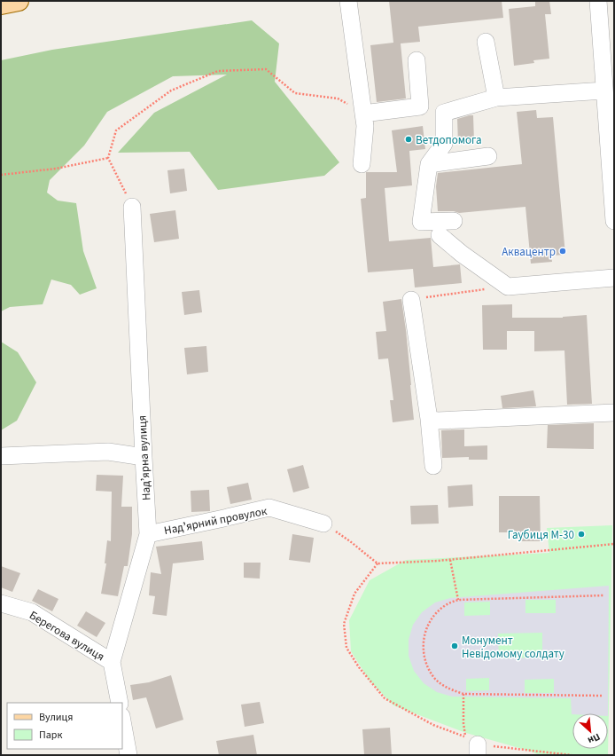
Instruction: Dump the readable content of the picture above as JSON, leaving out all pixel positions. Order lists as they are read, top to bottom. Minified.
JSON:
{"streets":{"street":["Надʼярна вулиця","Надʼярний провулок","Берегова вулиця"]},"crossings":[["Надʼярна вулиця","Надʼярний провулок"],["Надʼярна вулиця","Берегова вулиця"]],"places":["Ветдопомога","Аквацентр","Гаубиця М-30","Монумент Невідомому солдату"],"legend":["Вулиця","Парк"],"north":"bottom right"}
